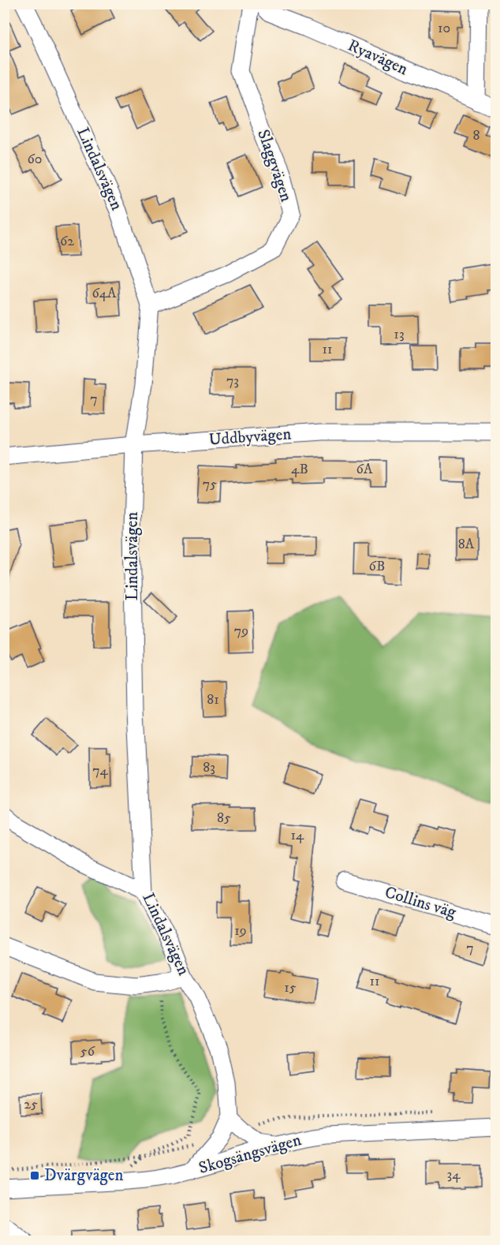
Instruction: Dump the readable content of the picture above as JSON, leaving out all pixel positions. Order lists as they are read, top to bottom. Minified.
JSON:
{"streets":{"street":["Ryavägen","Slaggvägen","Lindalsvägen","Uddbyvägen","Collins väg","Skogsängsvägen"]},"crossings":[["Slaggvägen","Lindalsvägen"],["Lindalsvägen","Uddbyvägen"],["Lindalsvägen","Skogsängsvägen"]],"places":{"transit":["Dvärgvägen"]},"house_numbers":["10","8","60","62","64A","13","11","73","7","4B","6A","75","8A","6B","79","81","83","74","85","14","19","7","11","15","56","25","34"]}
